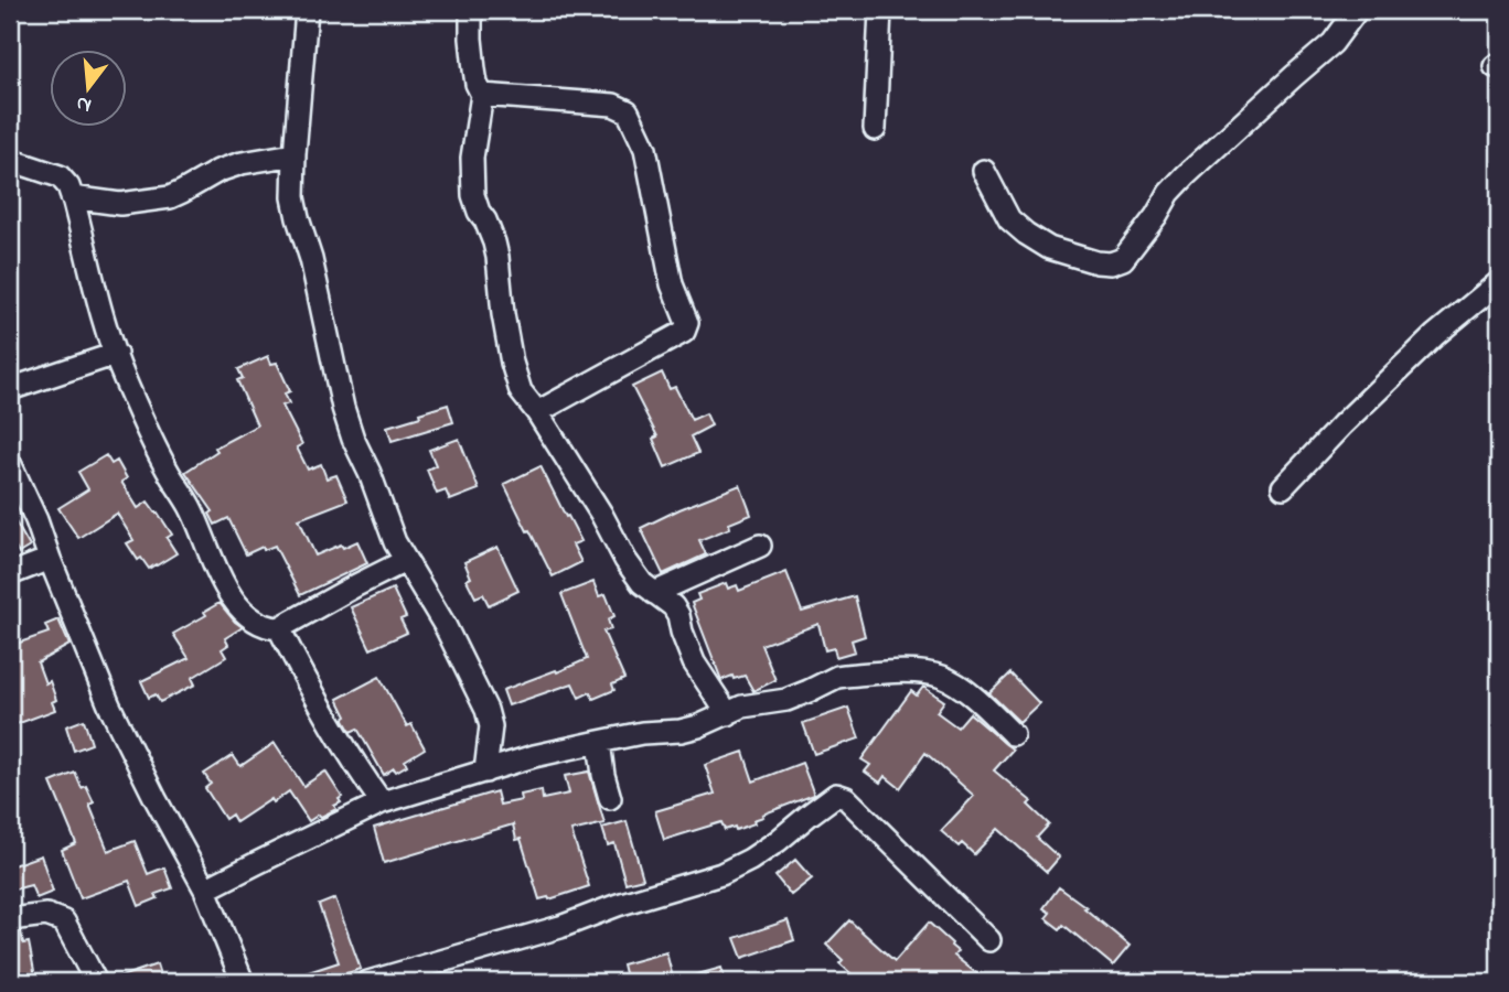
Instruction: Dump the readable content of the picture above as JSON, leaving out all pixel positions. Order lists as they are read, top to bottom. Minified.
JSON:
{"north":"bottom"}
